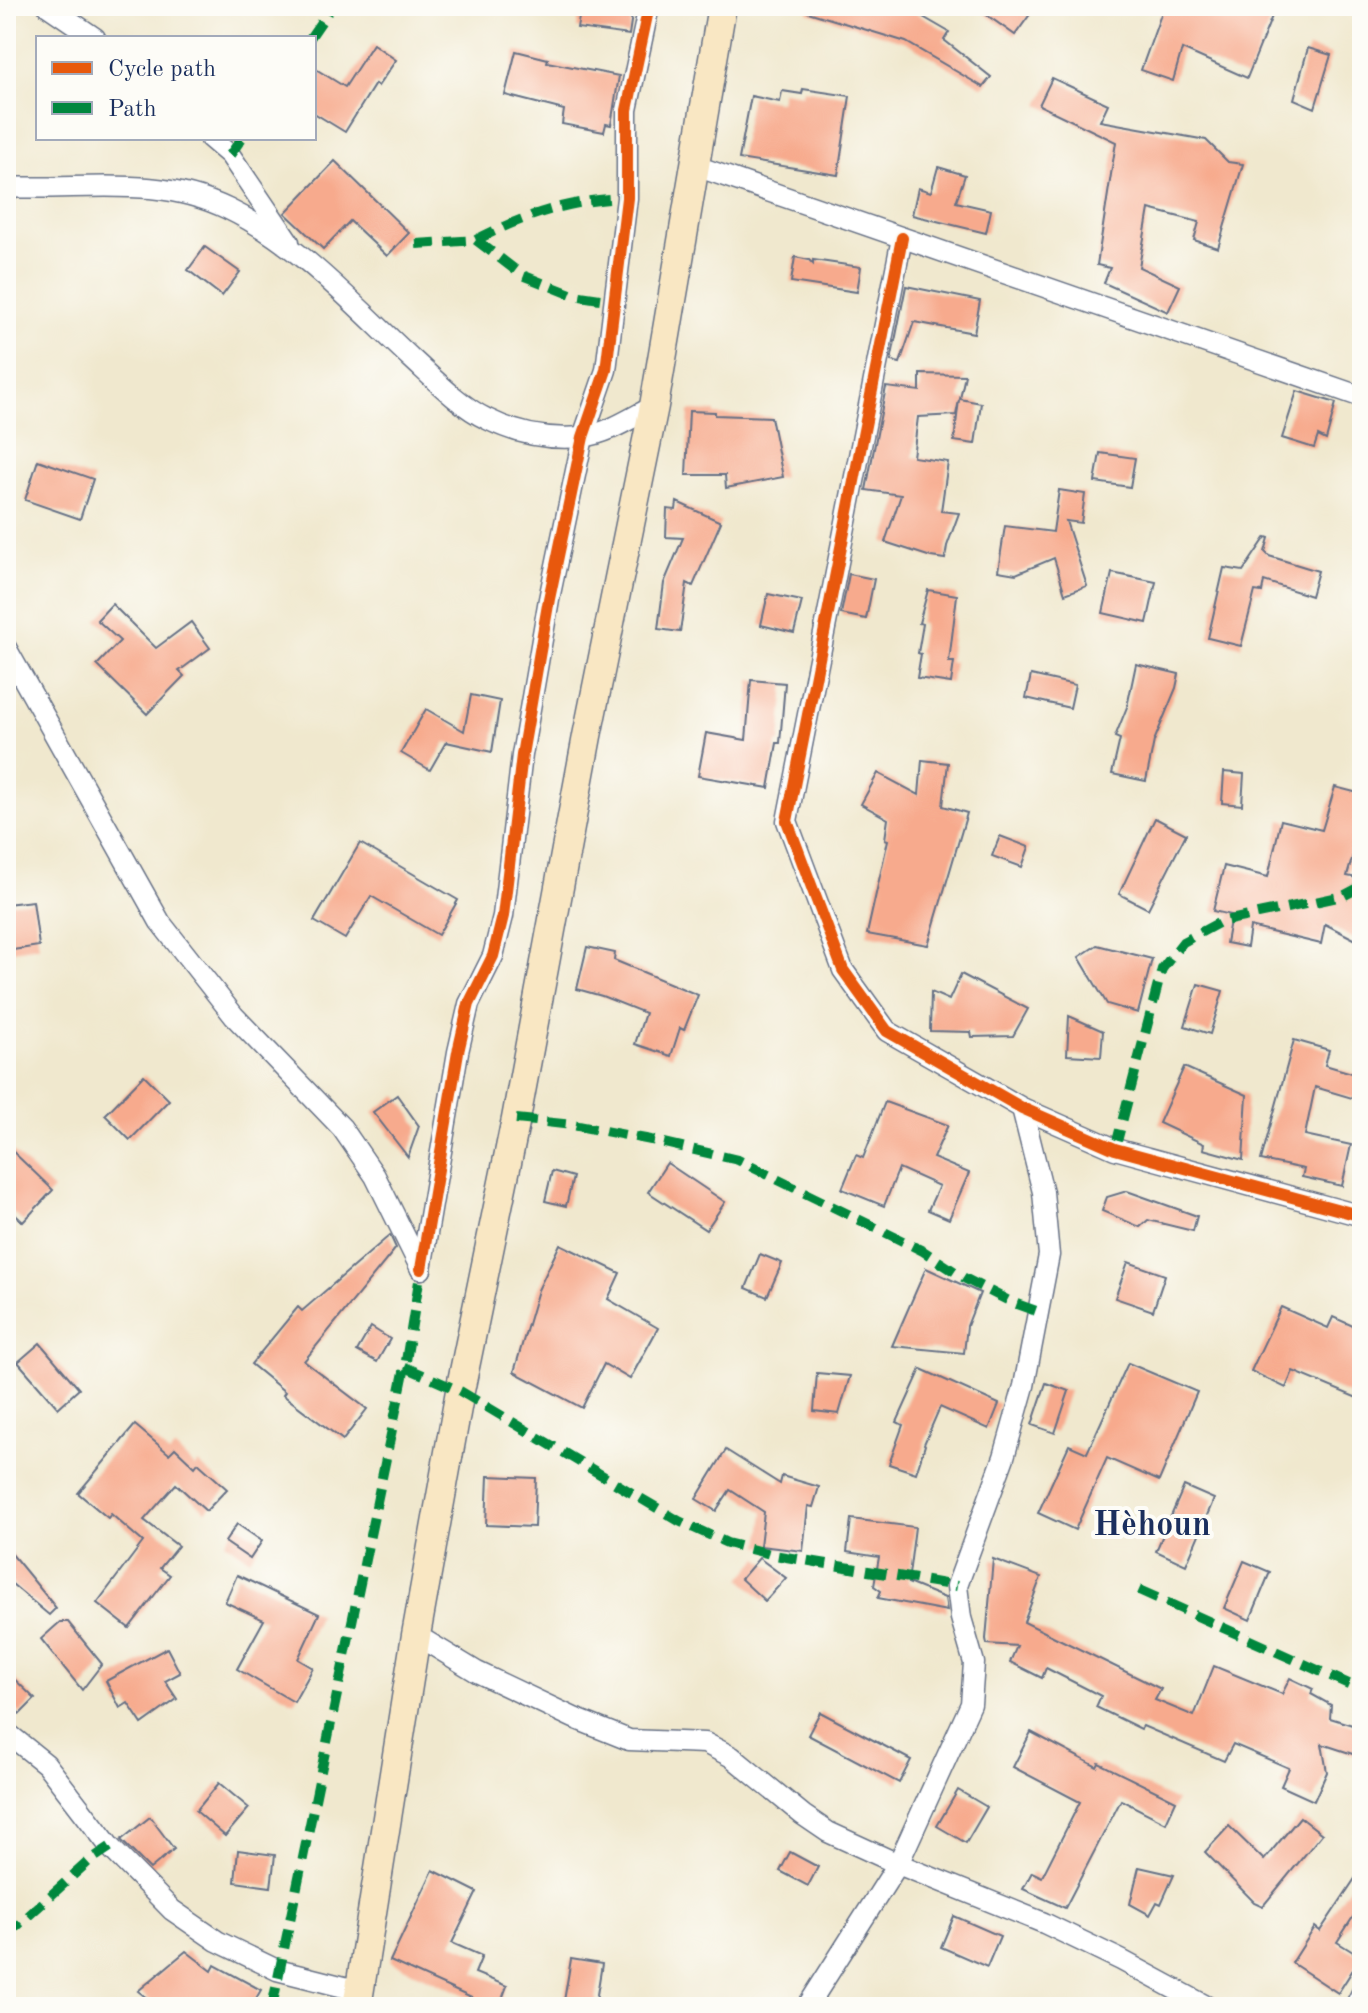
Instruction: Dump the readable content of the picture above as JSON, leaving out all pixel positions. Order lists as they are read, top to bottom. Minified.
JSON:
{"districts":["Hèhoun"],"legend":["Cycle path","Path"]}
